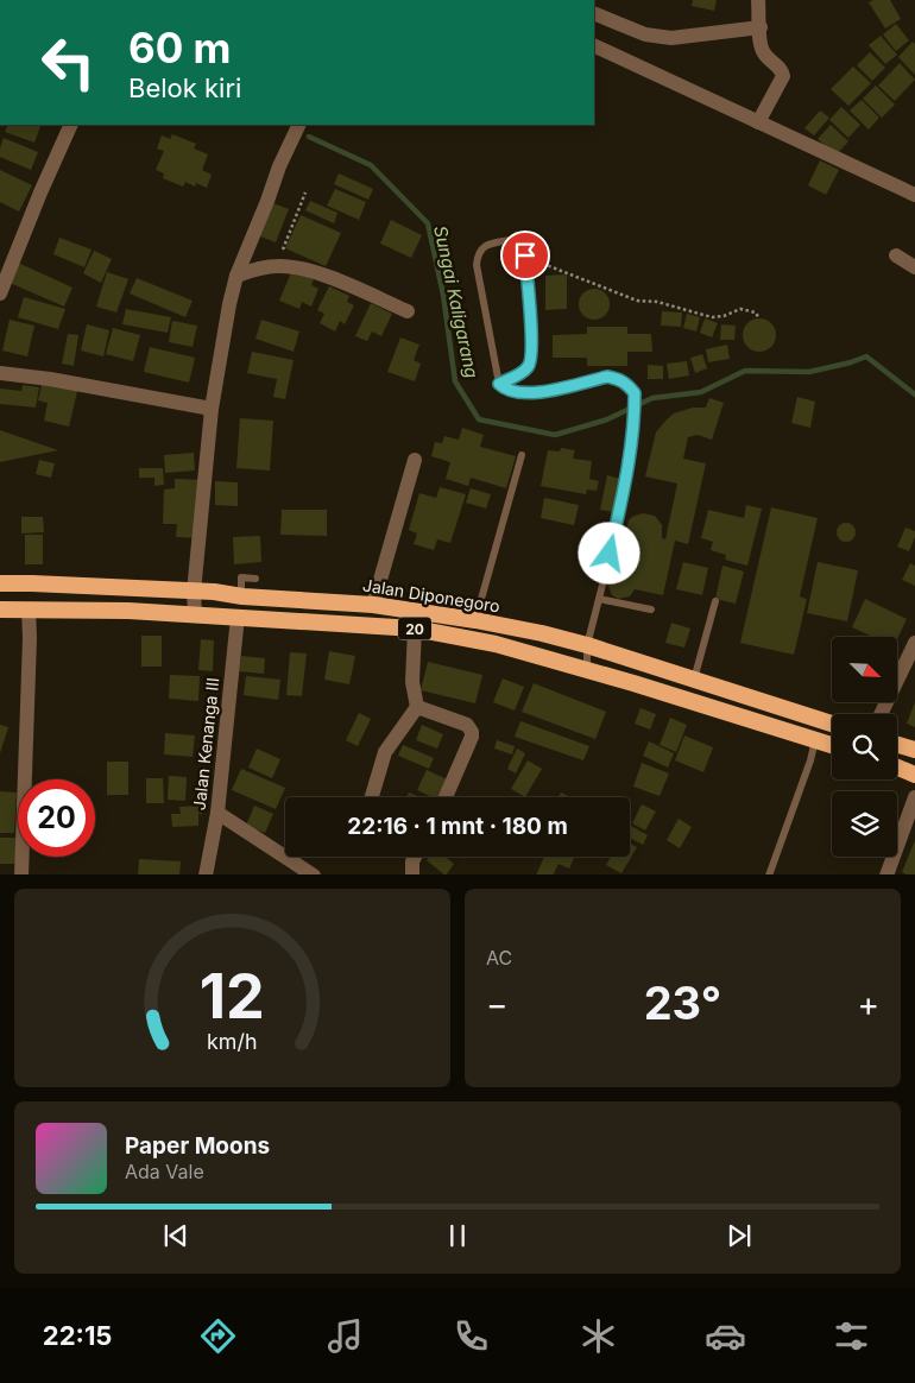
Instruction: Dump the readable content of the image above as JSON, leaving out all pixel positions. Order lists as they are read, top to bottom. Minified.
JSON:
{"streets":{"highway":["Jalan Diponegoro","20"],"street":["Jalan Kenanga III"]},"crossings":[["20","Jalan Kenanga III"]],"water":["Sungai Kaligarang"],"north":"bottom right","page":{"turn":["60 m","Belok kiri"],"limit":"20","trip":"22:16 · 1 mnt · 180 m","tile":"AC","heat":["−","23°","+"],"song":["Paper Moons","Ada Vale"],"tabs":"22:15","gauge":["12","km/h"]}}
